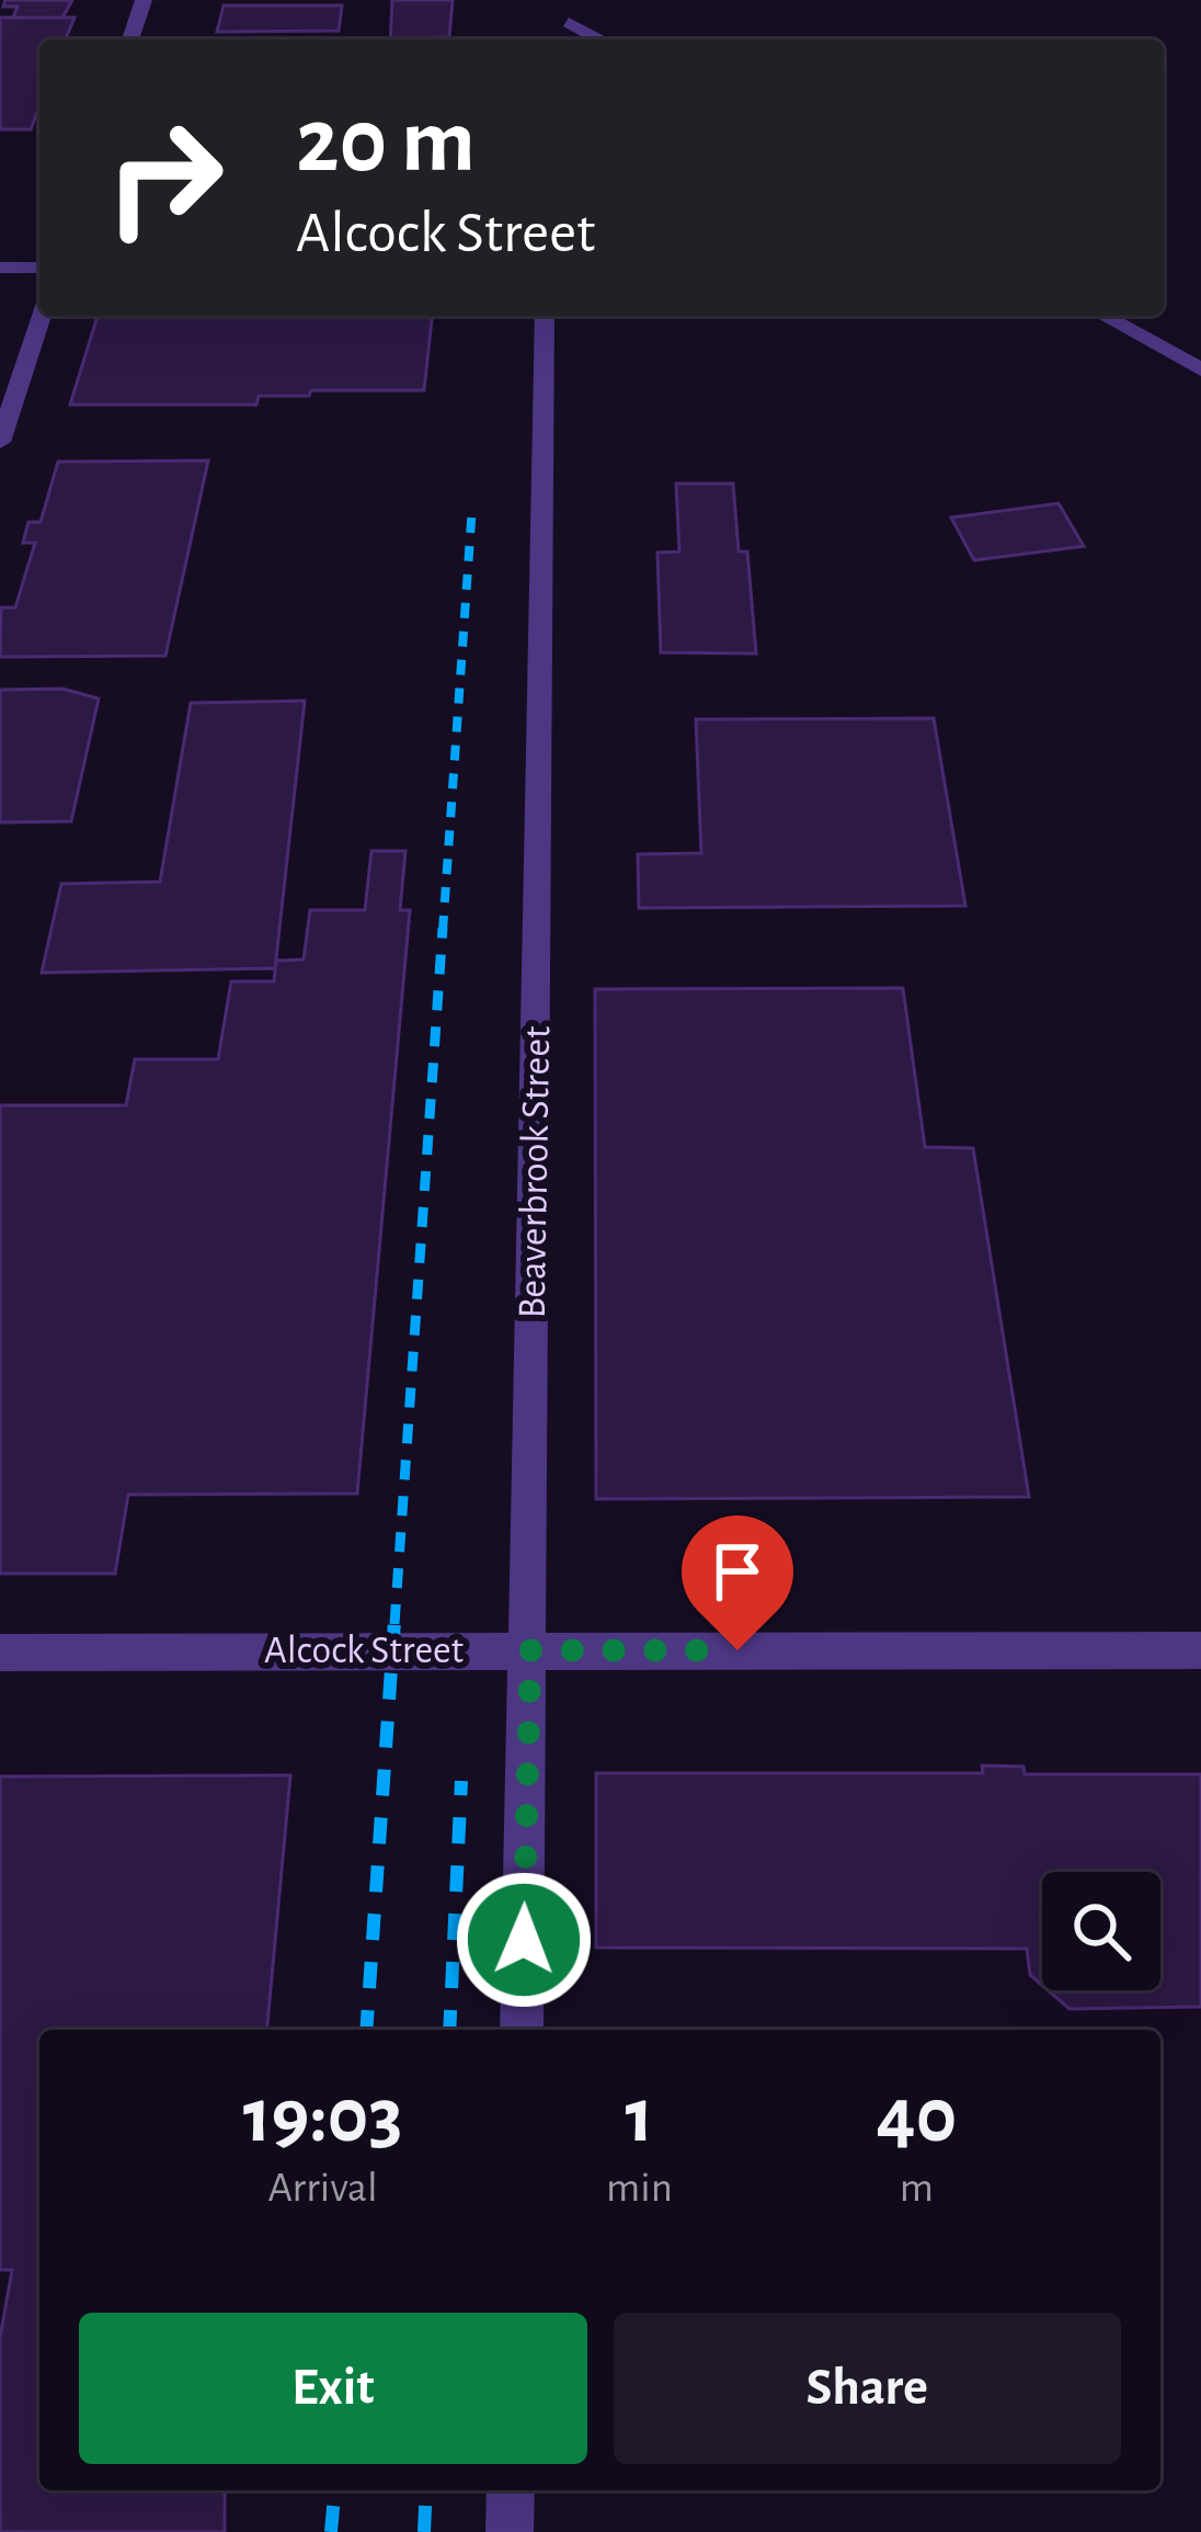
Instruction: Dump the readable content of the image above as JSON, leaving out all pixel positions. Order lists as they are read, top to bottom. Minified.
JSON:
{"streets":{"street":["Beaverbrook Street","Alcock Street"]},"crossings":[["Beaverbrook Street","Alcock Street"]],"page":{"turn":["20 m","Alcock Street"],"eta":["19:03","Arrival","1","min","40","m"],"buttons":["Exit","Share"]}}
